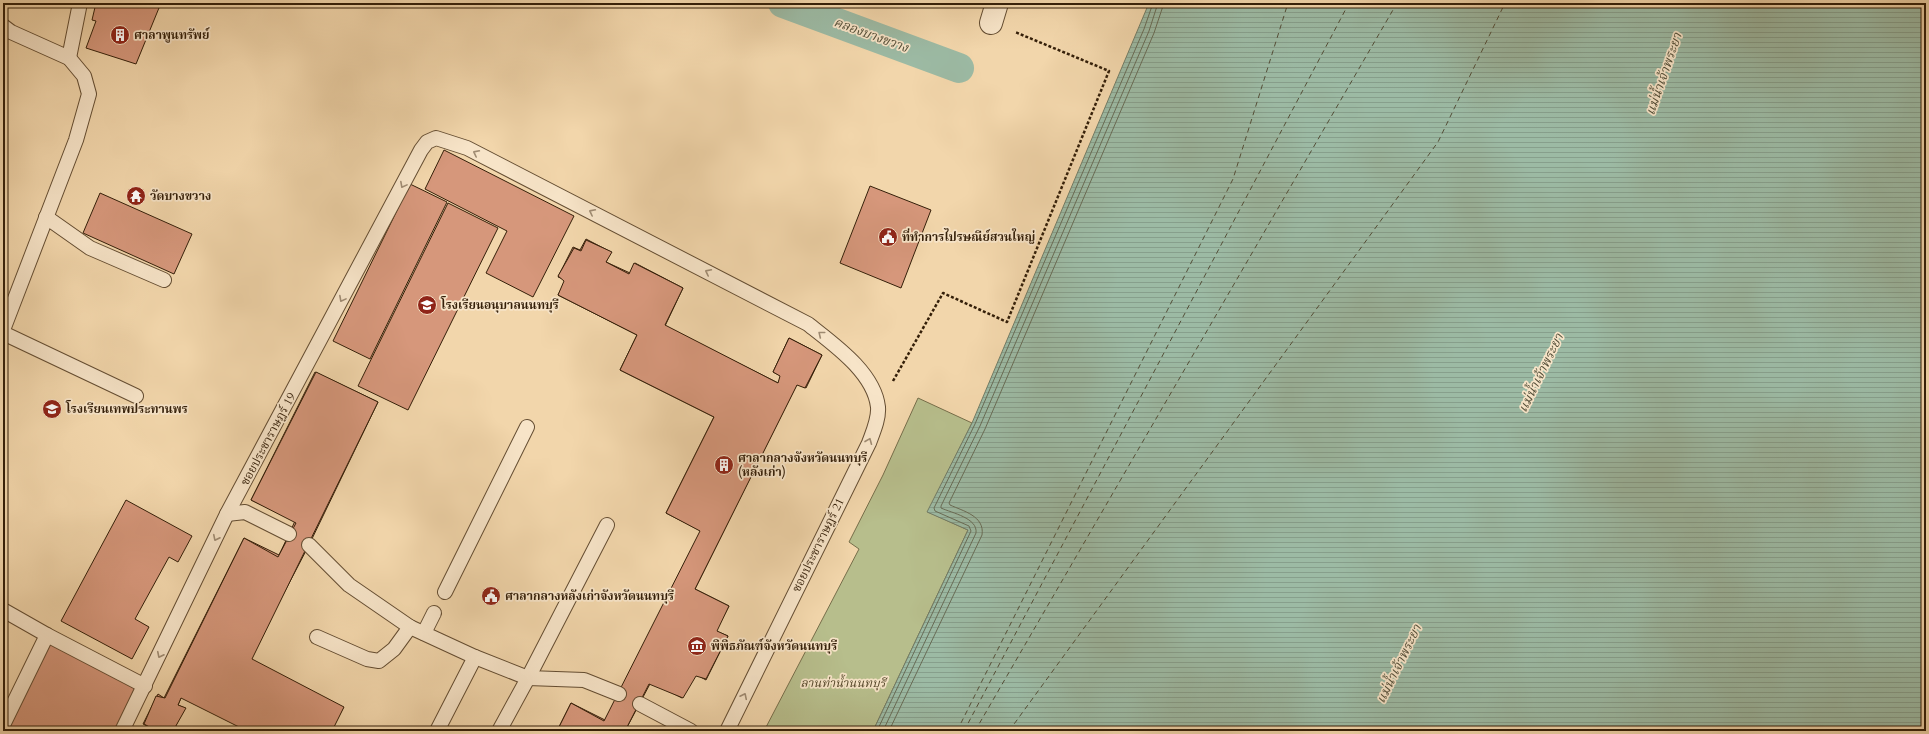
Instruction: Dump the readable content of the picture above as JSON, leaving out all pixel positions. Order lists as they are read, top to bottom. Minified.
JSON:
{"streets":{"lane":["ซอยประชาราษฎร์ 19","ซอยประชาราษฎร์ 21"]},"crossings":[["ซอยประชาราษฎร์ 19","ซอยประชาราษฎร์ 21"]],"one_way":["ซอยประชาราษฎร์ 21"],"water":["คลองบางขวาง","แม่น้ำเจ้าพระยา"],"parks":["ลานท่าน้ำนนทบุรี"],"places":{"building":["ศาลาพูนทรัพย์","ศาลากลางจังหวัดนนทบุรี (หลังเก่า)"],"temple":["วัดบางขวาง"],"public building":["ที่ทำการไปรษณีย์สวนใหญ่","ศาลากลางหลังเก่าจังหวัดนนทบุรี"],"school or university":["โรงเรียนอนุบาลนนทบุรี","โรงเรียนเทพประทานพร"],"museum":["พิพิธภัณฑ์จังหวัดนนทบุรี"]}}
